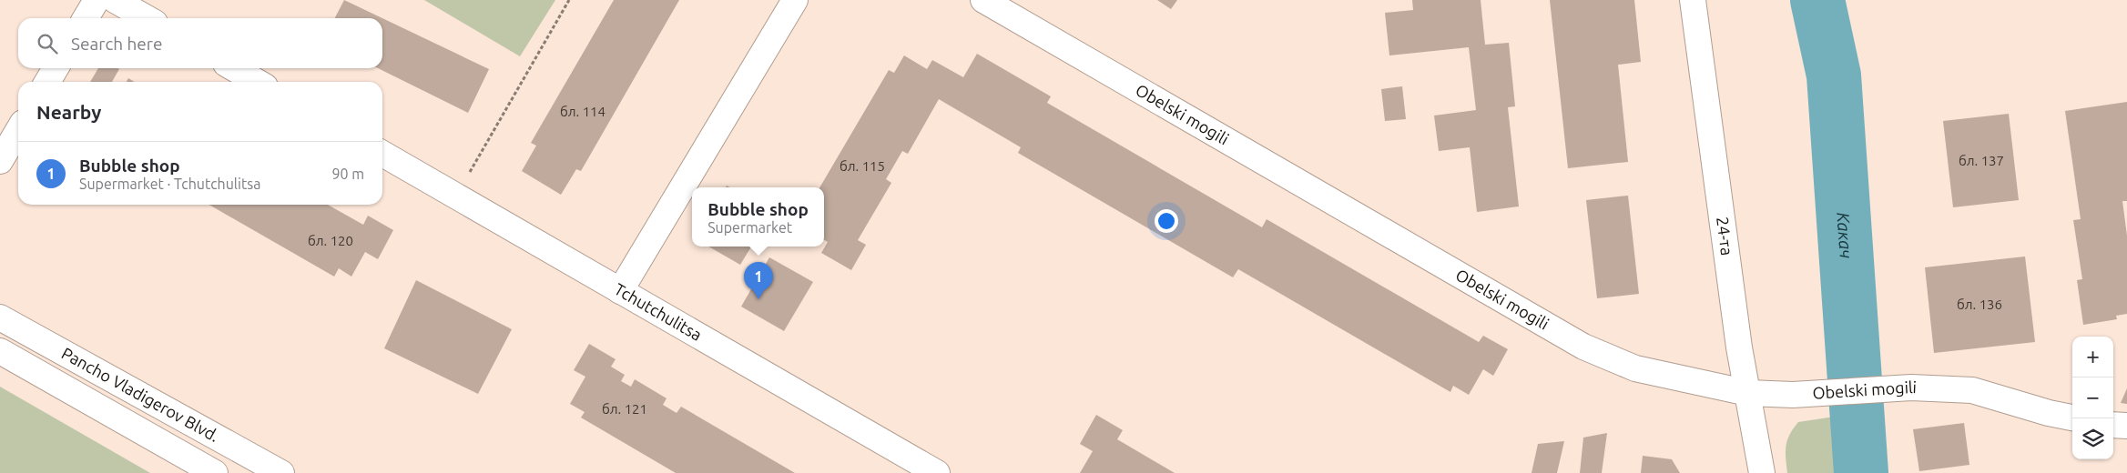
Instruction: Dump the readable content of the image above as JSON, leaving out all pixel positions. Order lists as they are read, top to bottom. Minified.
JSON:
{"streets":{"street":["Obelski mogili","24-та","Tchutchulitsa","Pancho Vladigerov Blvd."]},"crossings":[["Obelski mogili","24-та"]],"water":["Какач"],"house_numbers":["бл. 114","бл. 137","бл. 115","бл. 120","бл. 136","бл. 121"],"page":{"search":"Search here","heading":"Nearby","list":[{"mark":"1","name":"Bubble shop","note":"Supermarket · Tchutchulitsa","value":"90 m"}],"popup":["Bubble shop","Supermarket"],"pins":"1","map_buttons":["+","−"]}}
